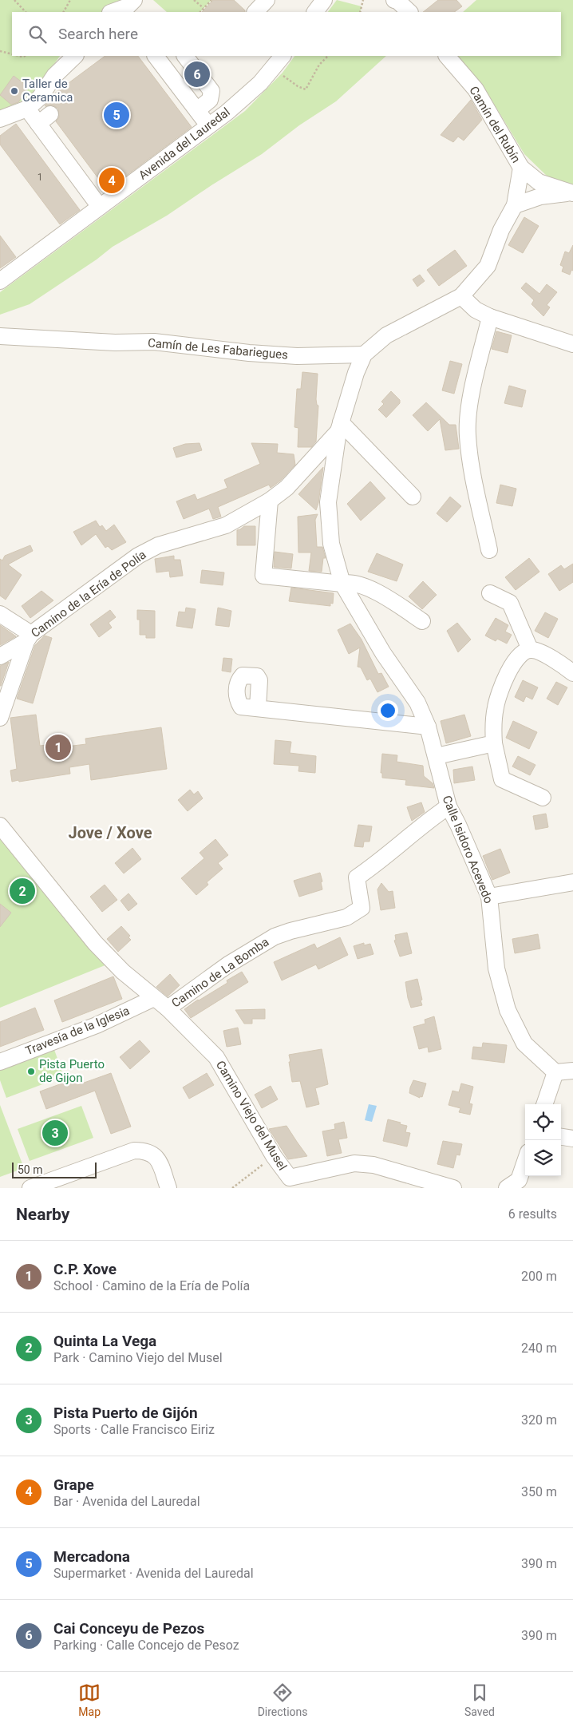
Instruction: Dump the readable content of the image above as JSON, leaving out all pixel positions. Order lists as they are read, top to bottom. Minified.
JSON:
{"streets":{"street":["Camín del Rubín","Avenida del Lauredal","Camín de Les Fabariegues","Camino de la Ería de Polía","Calle Isidoro Acevedo","Camino de La Bomba","Travesía de la Iglesia","Camino Viejo del Musel"]},"crossings":[["Camín del Rubín","Camino de la Ería de Polía"],["Camín de Les Fabariegues","Camino de la Ería de Polía"],["Camino de la Ería de Polía","Calle Isidoro Acevedo"],["Calle Isidoro Acevedo","Camino de La Bomba"],["Camino de La Bomba","Camino Viejo del Musel"],["Travesía de la Iglesia","Camino Viejo del Musel"]],"districts":["Jove / Xove"],"places":["Taller de Ceramica","Pista Puerto de Gijon"],"house_numbers":["1"],"scale_bar":"50 m","page":{"search":"Search here","pins":["6","5","4","1","2","3"],"scale":"50 m","heading":["Nearby","6 results"],"list":[{"mark":"1","name":"C.P. Xove","note":"School · Camino de la Ería de Polía","value":"200 m"},{"mark":"2","name":"Quinta La Vega","note":"Park · Camino Viejo del Musel","value":"240 m"},{"mark":"3","name":"Pista Puerto de Gijón","note":"Sports · Calle Francisco Eiriz","value":"320 m"},{"mark":"4","name":"Grape","note":"Bar · Avenida del Lauredal","value":"350 m"},{"mark":"5","name":"Mercadona","note":"Supermarket · Avenida del Lauredal","value":"390 m"},{"mark":"6","name":"Cai Conceyu de Pezos","note":"Parking · Calle Concejo de Pesoz","value":"390 m"}],"nav":["Map","Directions","Saved"]}}
